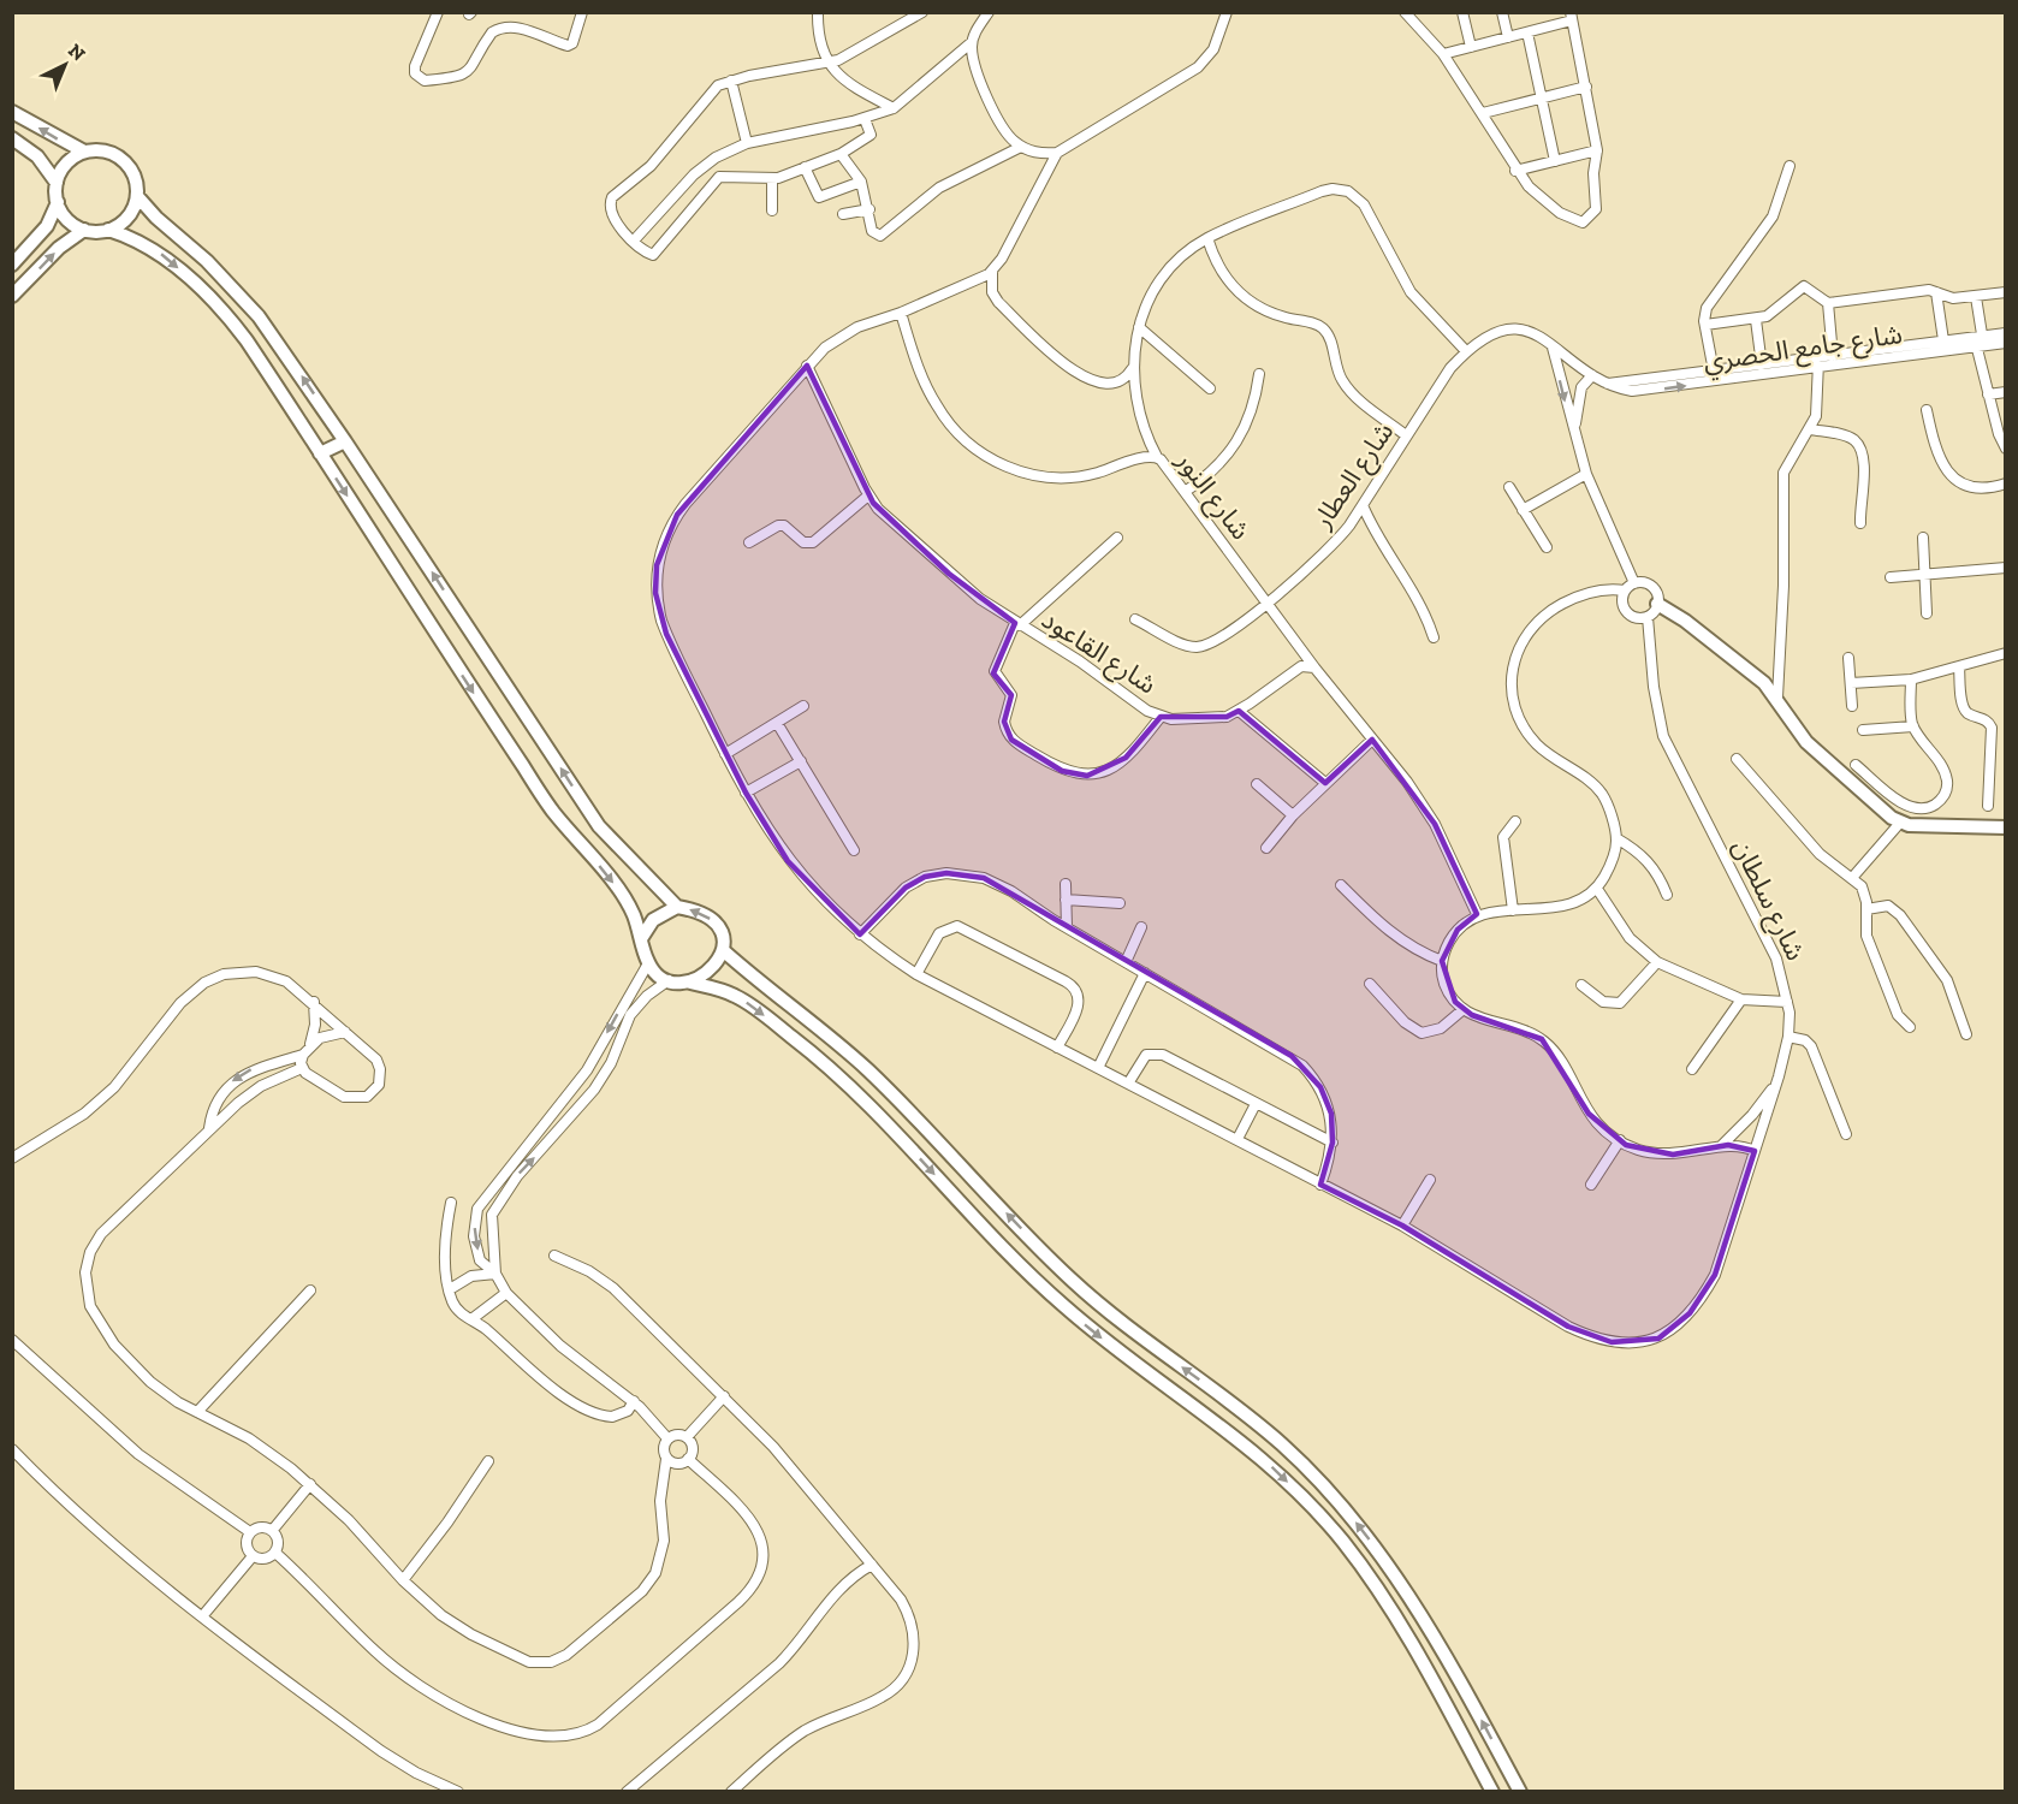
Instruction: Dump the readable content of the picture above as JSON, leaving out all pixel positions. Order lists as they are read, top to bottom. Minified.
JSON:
{"streets":{"street":["شارع جامع الحصري","شارع العطار","شارع النور","شارع القاعود","شارع سلطان"]},"crossings":[["شارع جامع الحصري","شارع العطار"],["شارع العطار","شارع النور"],["شارع النور","شارع القاعود"]],"north":"top right"}
